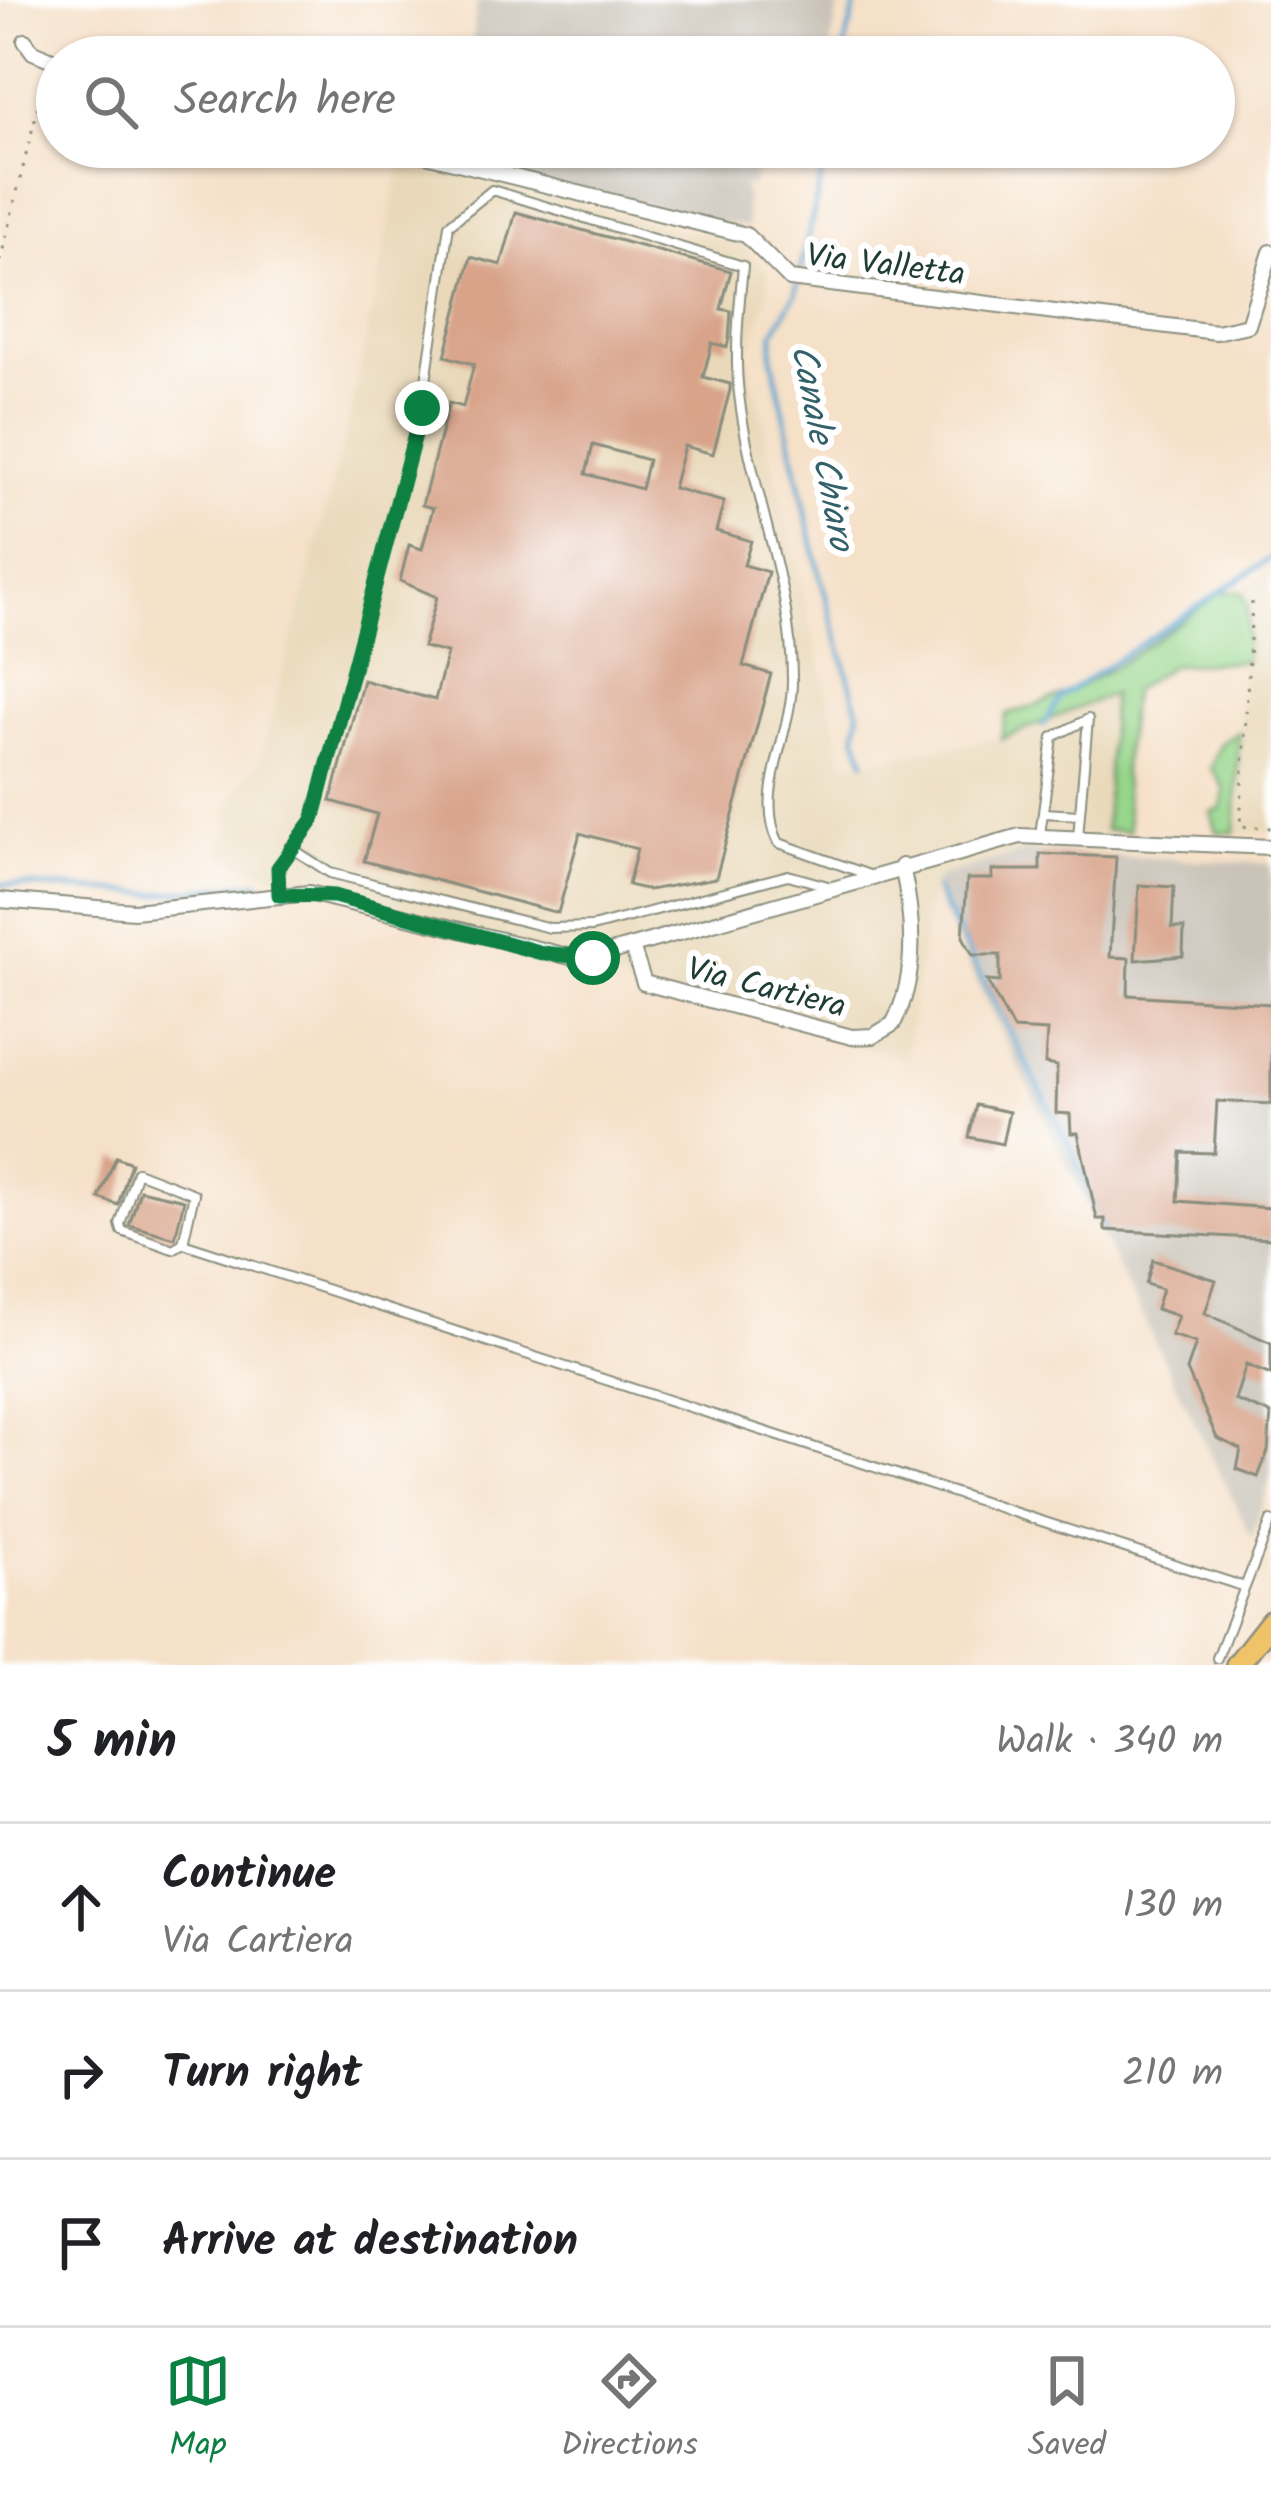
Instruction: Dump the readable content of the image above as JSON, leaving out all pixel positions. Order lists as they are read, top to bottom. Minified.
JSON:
{"streets":{"street":["Via Valletta","Via Cartiera"]},"water":["Canale Chiaro"],"page":{"search":"Search here","heading":["5 min","Walk · 340 m"],"list":[["Continue","Via Cartiera","130 m"],["Turn right","210 m"],"Arrive at destination"],"nav":["Map","Directions","Saved"]}}
